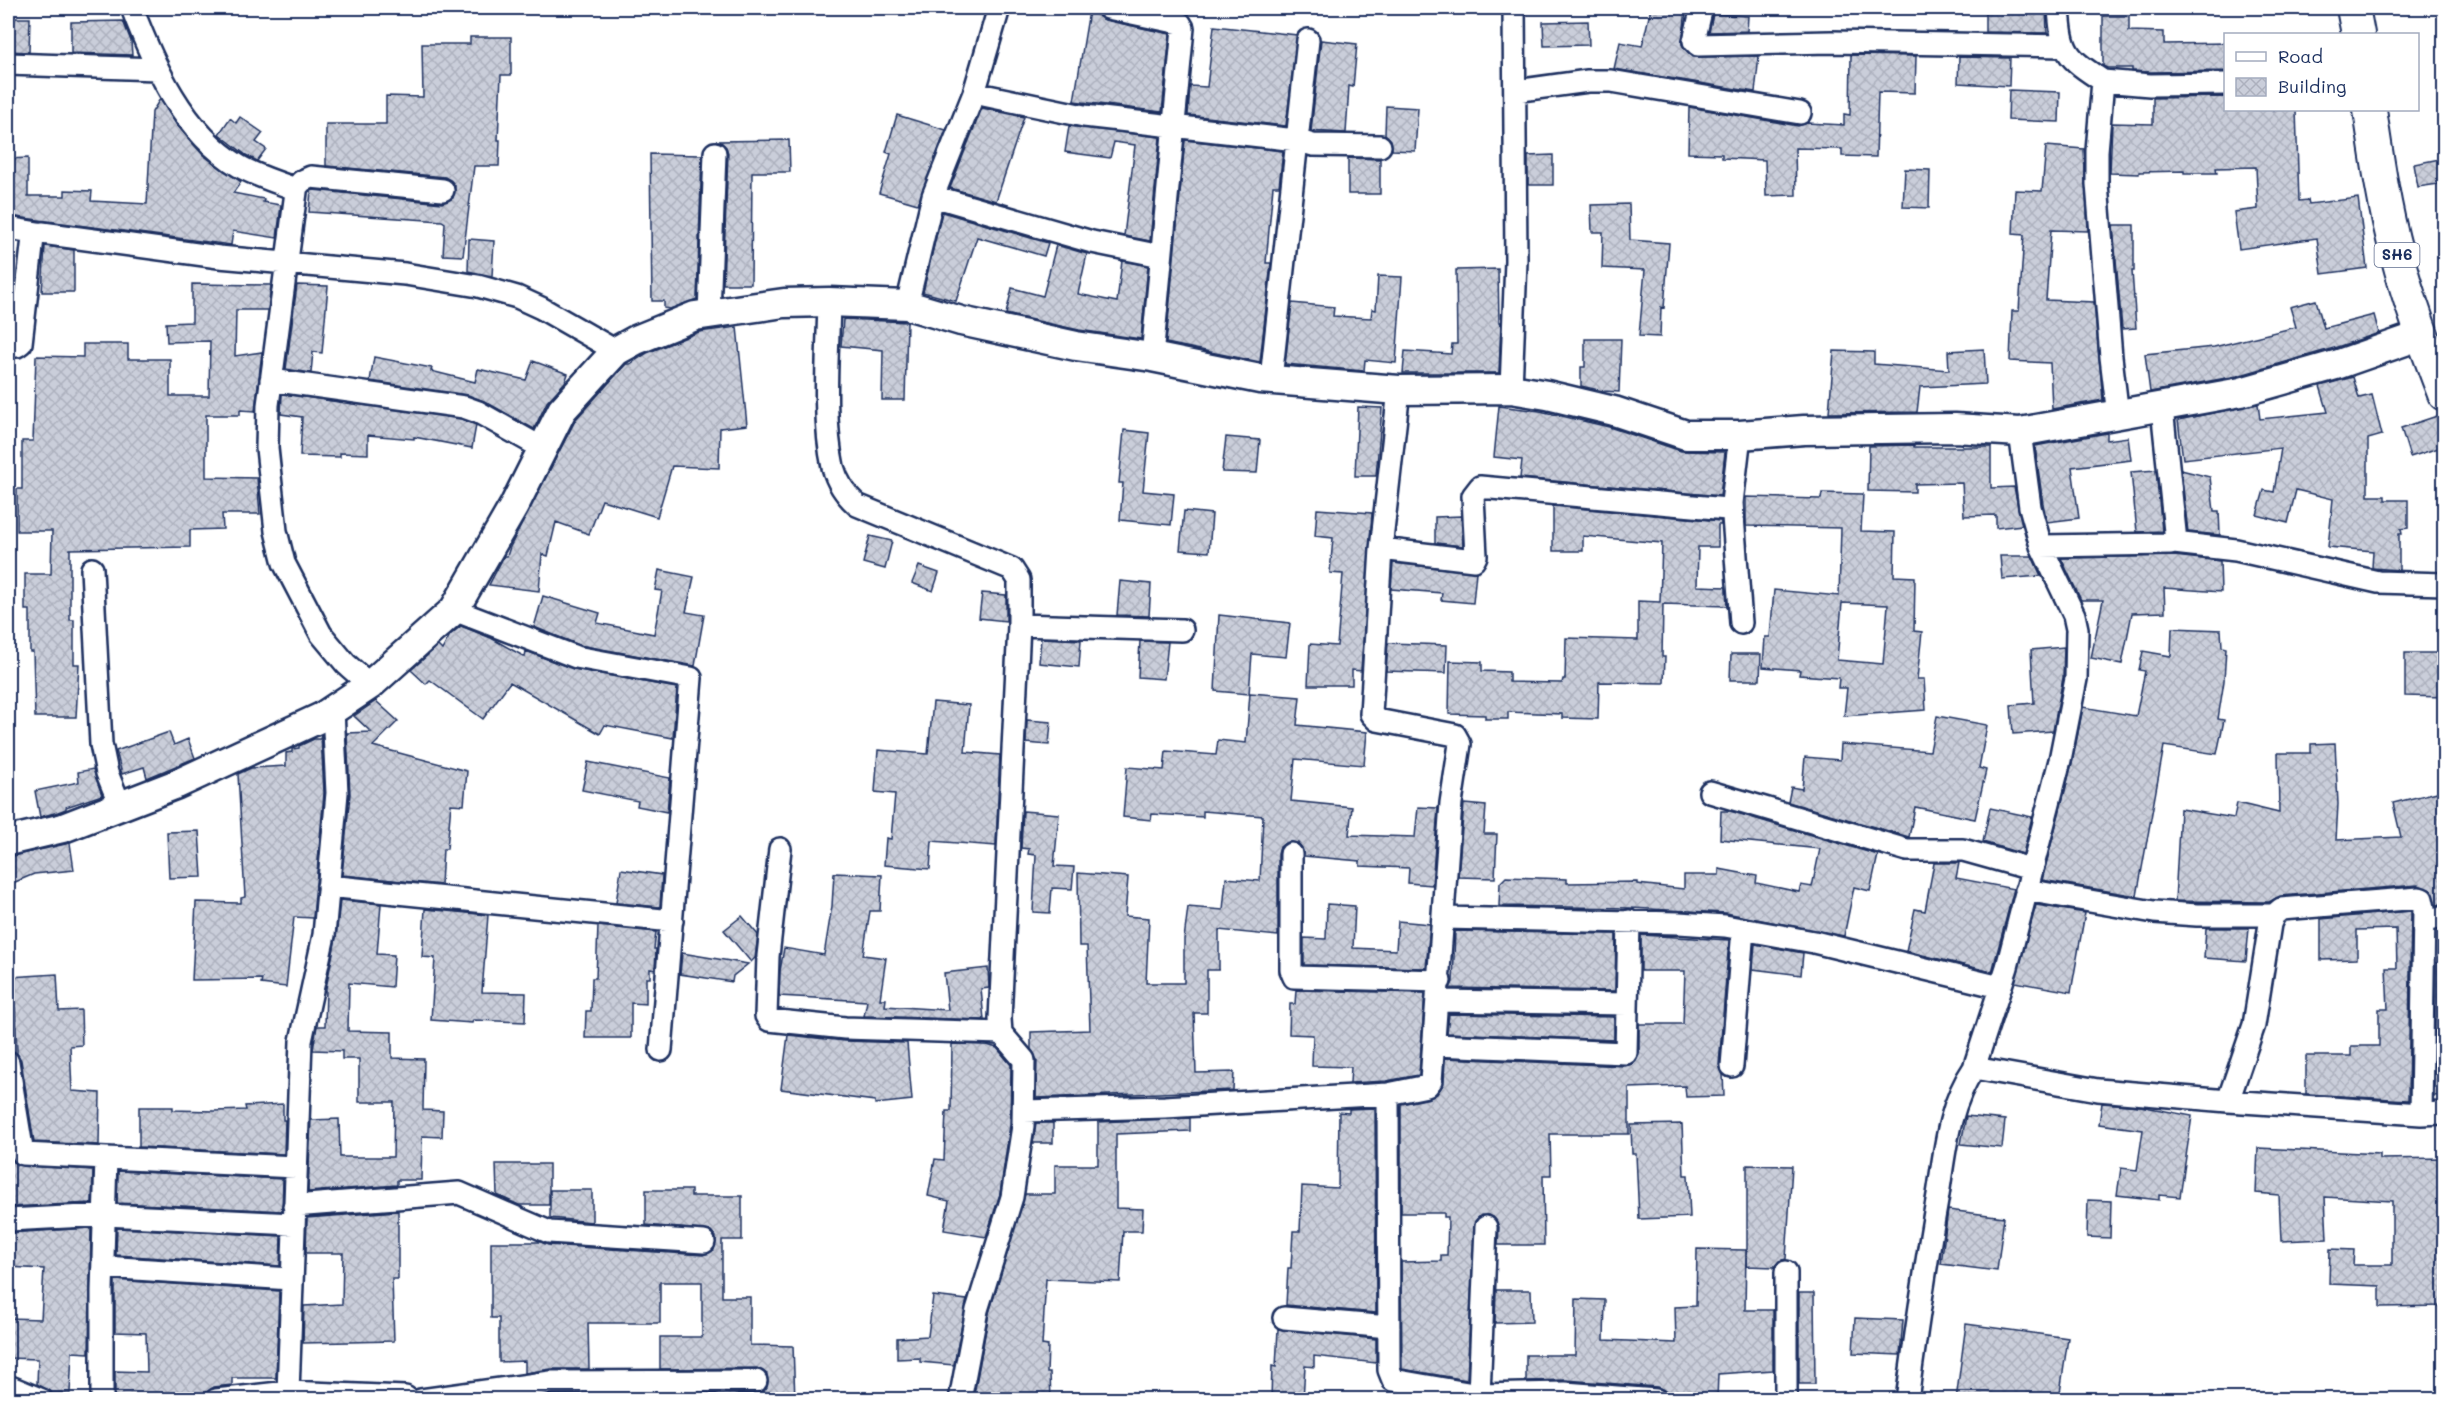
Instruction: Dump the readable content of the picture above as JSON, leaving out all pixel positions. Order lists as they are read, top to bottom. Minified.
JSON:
{"streets":{"main road":["SH6"]},"legend":["Road","Building"]}
